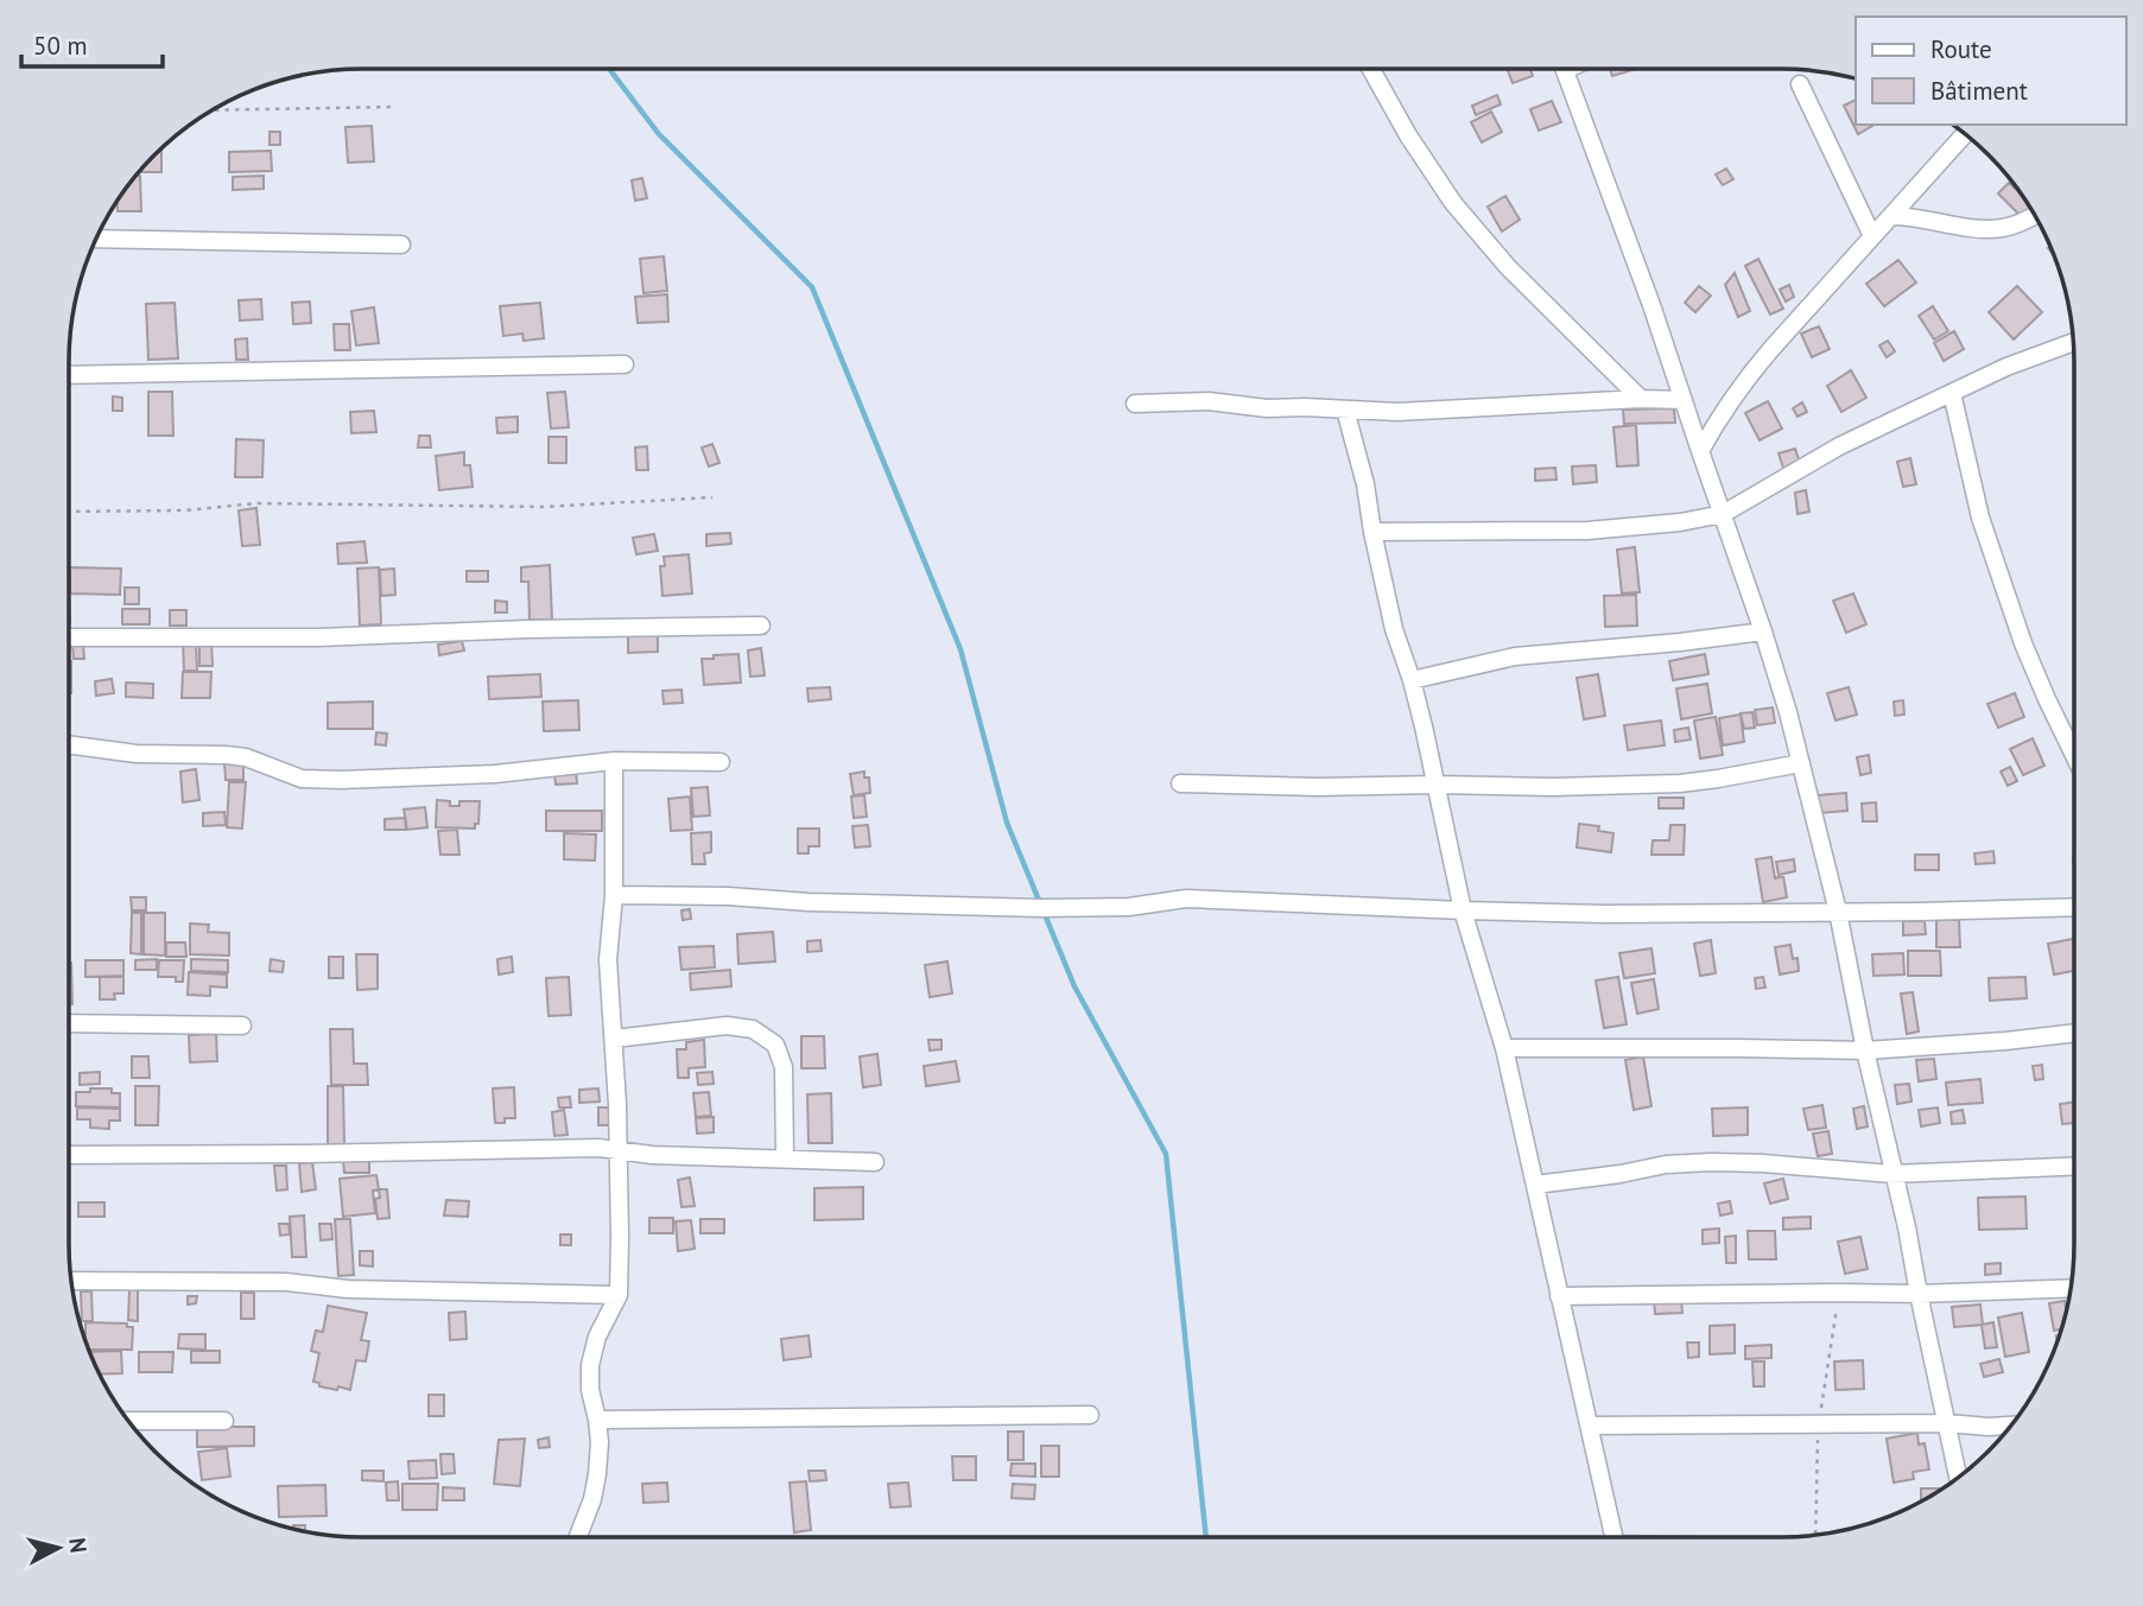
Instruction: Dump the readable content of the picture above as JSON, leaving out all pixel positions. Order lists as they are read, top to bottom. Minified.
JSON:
{"legend":["Route","Bâtiment"],"scale_bar":"50 m","north":"right"}
